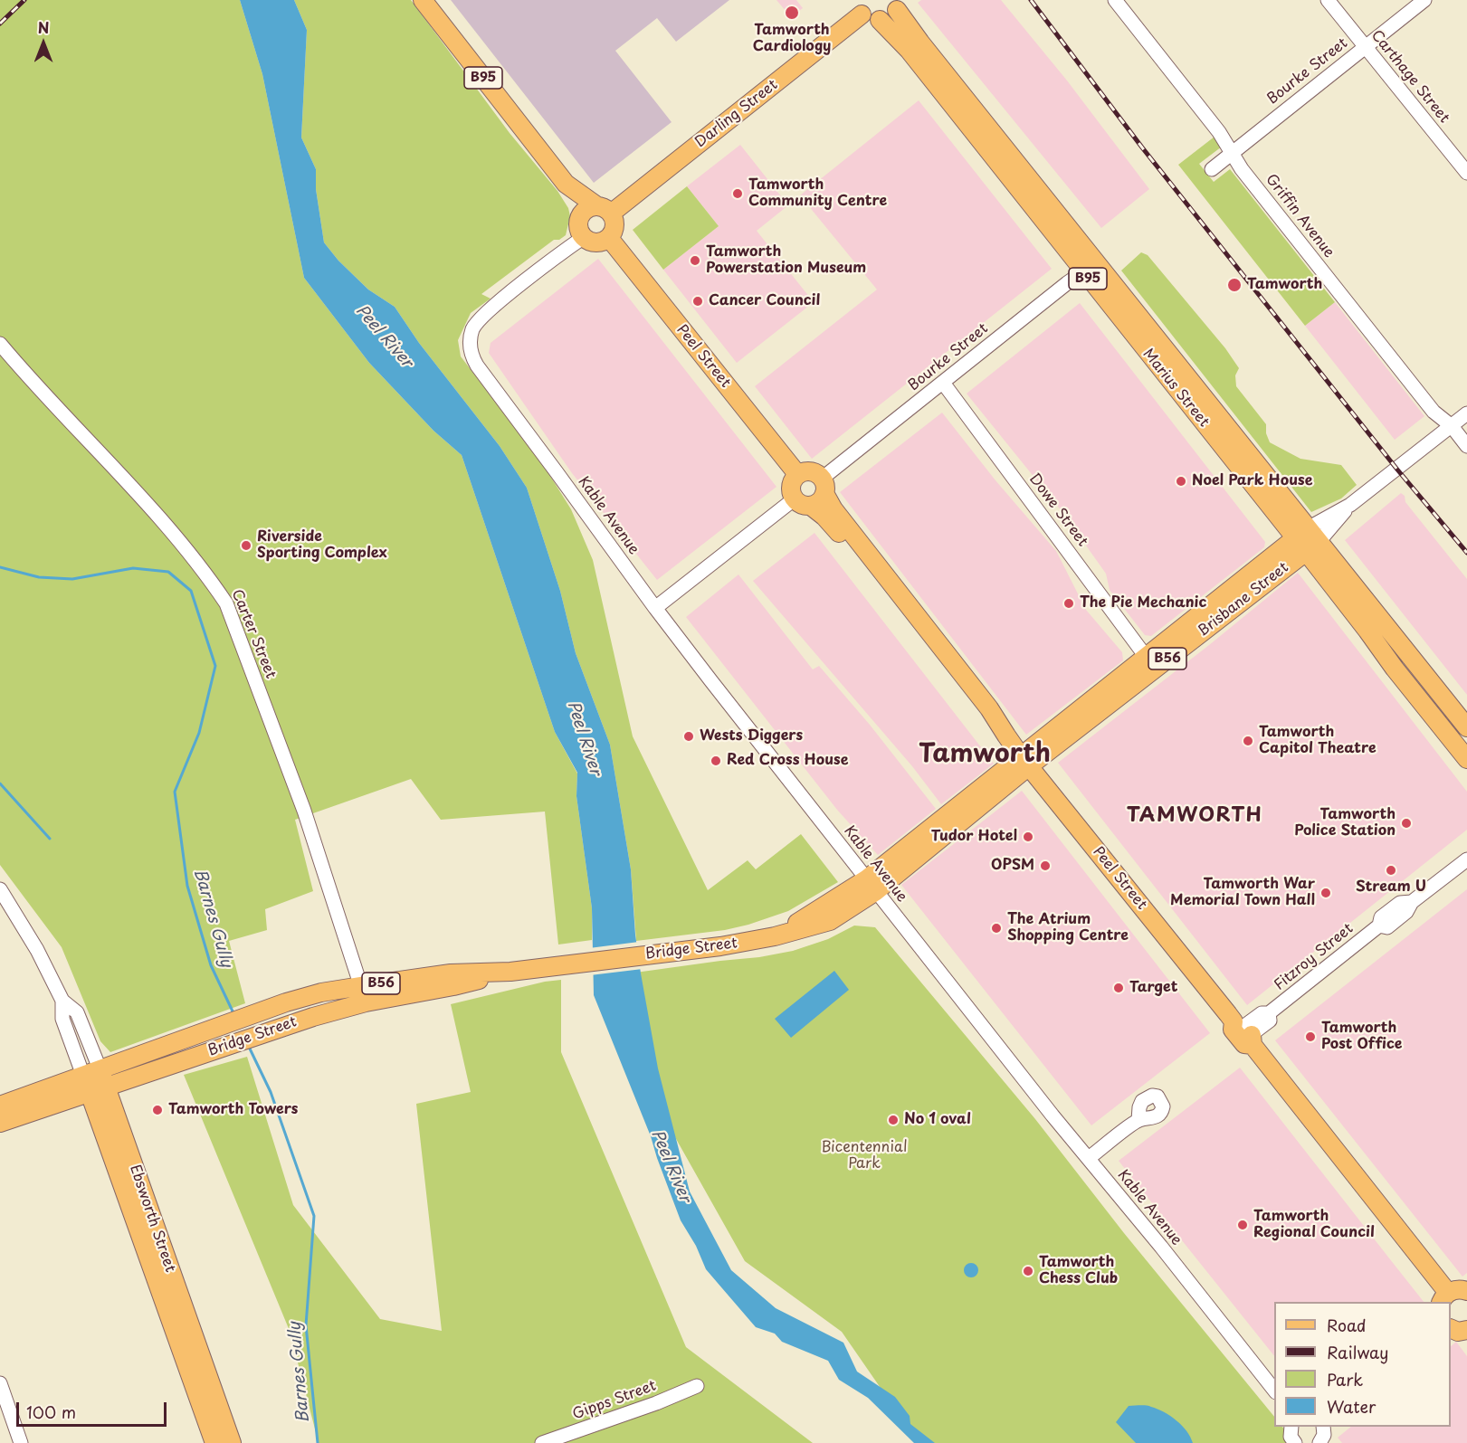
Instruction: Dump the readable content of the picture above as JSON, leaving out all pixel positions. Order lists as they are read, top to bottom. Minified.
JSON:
{"streets":{"main road":["B95","Darling Street","Peel Street","Marius Street","Brisbane Street","B56","Bridge Street","Ebsworth Street"],"street":["Bourke Street","Carthage Street","Griffin Avenue","Dowe Street","Kable Avenue","Carter Street","Fitzroy Street","Gipps Street"]},"crossings":[["Bourke Street","Carthage Street"],["Bourke Street","Griffin Avenue"],["Bourke Street","Peel Street"],["Bourke Street","Marius Street"],["Bourke Street","Dowe Street"],["B95","Darling Street"],["B95","Peel Street"],["B95","Marius Street"],["B95","Kable Avenue"],["Darling Street","Peel Street"],["Darling Street","Kable Avenue"],["Griffin Avenue","Brisbane Street"],["Peel Street","Kable Avenue"],["Peel Street","Brisbane Street"],["Peel Street","Fitzroy Street"],["Marius Street","Brisbane Street"],["Dowe Street","Brisbane Street"],["Kable Avenue","Brisbane Street"],["Kable Avenue","Bridge Street"],["Brisbane Street","Bridge Street"],["Carter Street","Bridge Street"],["Bridge Street","Ebsworth Street"]],"districts":["Tamworth","TAMWORTH"],"water":["Peel River","Barnes Gully"],"parks":["Bicentennial Park"],"places":["Tamworth Cardiology","Tamworth Community Centre","Tamworth Powerstation Museum","Tamworth","Cancer Council","Noel Park House","Riverside Sporting Complex","The Pie Mechanic","Wests Diggers","Tamworth Capitol Theatre","Red Cross House","Tamworth Police Station","Tudor Hotel","OPSM","Stream U","Tamworth War Memorial Town Hall","The Atrium Shopping Centre","Target","Tamworth Post Office","Tamworth Towers","No 1 oval","Tamworth Regional Council","Tamworth Chess Club"],"legend":["Road","Railway","Park","Water"],"scale_bar":"100 m","north":"top"}
